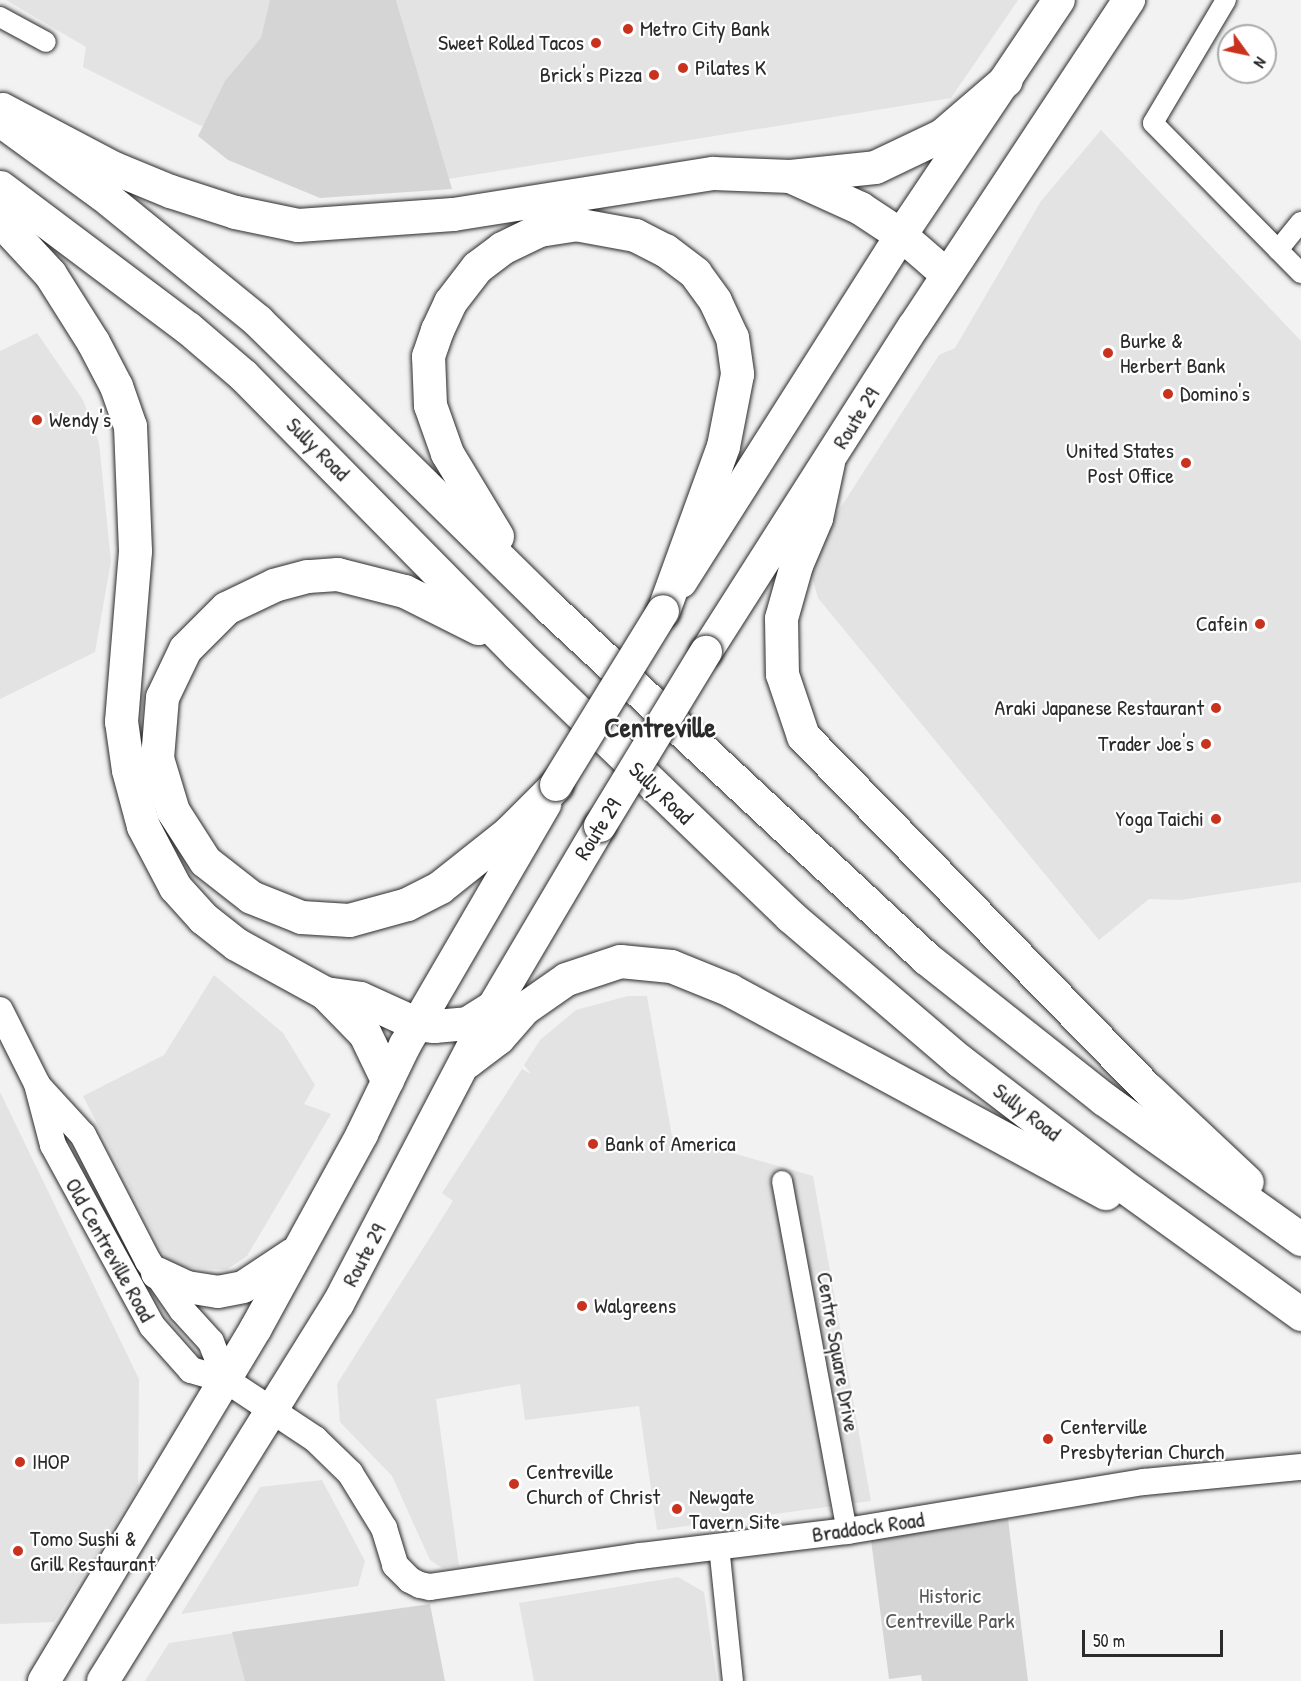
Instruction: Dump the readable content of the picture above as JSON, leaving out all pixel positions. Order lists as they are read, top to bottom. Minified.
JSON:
{"streets":{"highway":["Sully Road"],"main road":["Route 29"],"street":["Old Centreville Road","Centre Square Drive","Braddock Road"]},"crossings":[["Route 29","Old Centreville Road"],["Route 29","Braddock Road"],["Old Centreville Road","Braddock Road"],["Centre Square Drive","Braddock Road"]],"districts":["Centreville"],"parks":["Historic Centreville Park"],"places":["Metro City Bank","Sweet Rolled Tacos","Pilates K","Brick's Pizza","Burke & Herbert Bank","Domino's","Wendy's","United States Post Office","Cafein","Araki Japanese Restaurant","Trader Joe's","Yoga Taichi","Bank of America","Walgreens","Centerville Presbyterian Church","IHOP","Centreville Church of Christ","Newgate Tavern Site","Tomo Sushi & Grill Restaurant"],"scale_bar":"50 m","north":"bottom right"}
